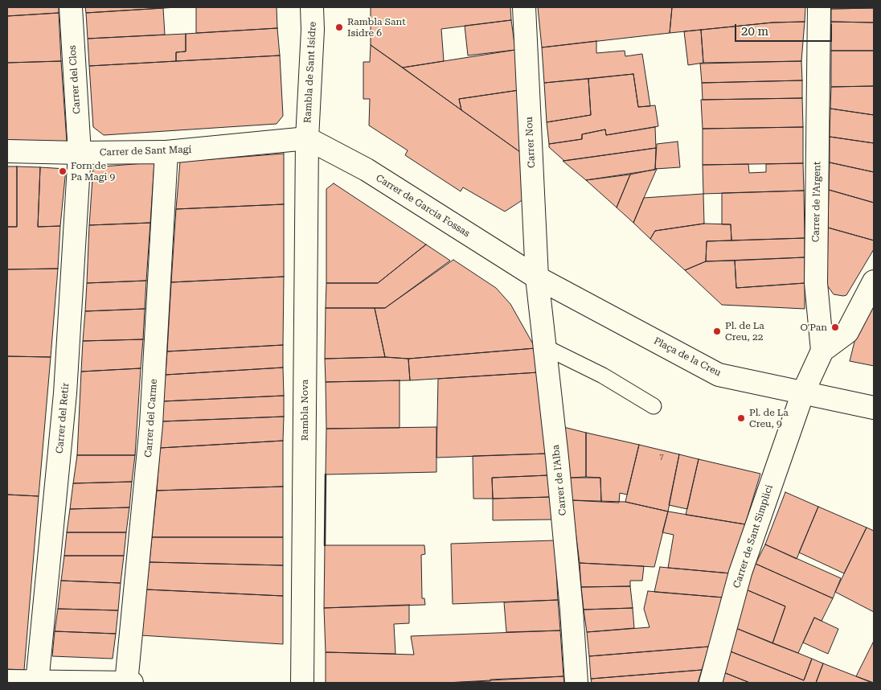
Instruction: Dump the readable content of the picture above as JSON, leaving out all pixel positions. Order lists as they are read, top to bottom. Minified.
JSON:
{"streets":{"street":["Rambla de Sant Isidre","Carrer del Clos","Carrer Nou","Carrer de Sant Magí","Carrer de l'Argent","Carrer de Garcia Fossas","Plaça de la Creu","Rambla Nova","Carrer del Retir","Carrer del Carme","Carrer de l'Alba","Carrer de Sant Simplici"]},"crossings":[["Rambla de Sant Isidre","Carrer de Sant Magí"],["Rambla de Sant Isidre","Carrer de Garcia Fossas"],["Rambla de Sant Isidre","Rambla Nova"],["Carrer del Clos","Carrer de Sant Magí"],["Carrer del Clos","Carrer del Retir"],["Carrer Nou","Carrer de Garcia Fossas"],["Carrer Nou","Plaça de la Creu"],["Carrer Nou","Carrer de l'Alba"],["Carrer de Sant Magí","Carrer de Garcia Fossas"],["Carrer de Sant Magí","Rambla Nova"],["Carrer de Sant Magí","Carrer del Retir"],["Carrer de Sant Magí","Carrer del Carme"],["Carrer de Garcia Fossas","Plaça de la Creu"],["Carrer de Garcia Fossas","Rambla Nova"],["Carrer de Garcia Fossas","Carrer de l'Alba"],["Plaça de la Creu","Carrer de l'Alba"],["Plaça de la Creu","Carrer de Sant Simplici"]],"places":["Rambla Sant Isidre 6","Forn de Pa Magi 9","O'Pan","Pl. de La Creu, 22","Pl. de La Creu, 9"],"house_numbers":["7"],"scale_bar":"20 m"}
